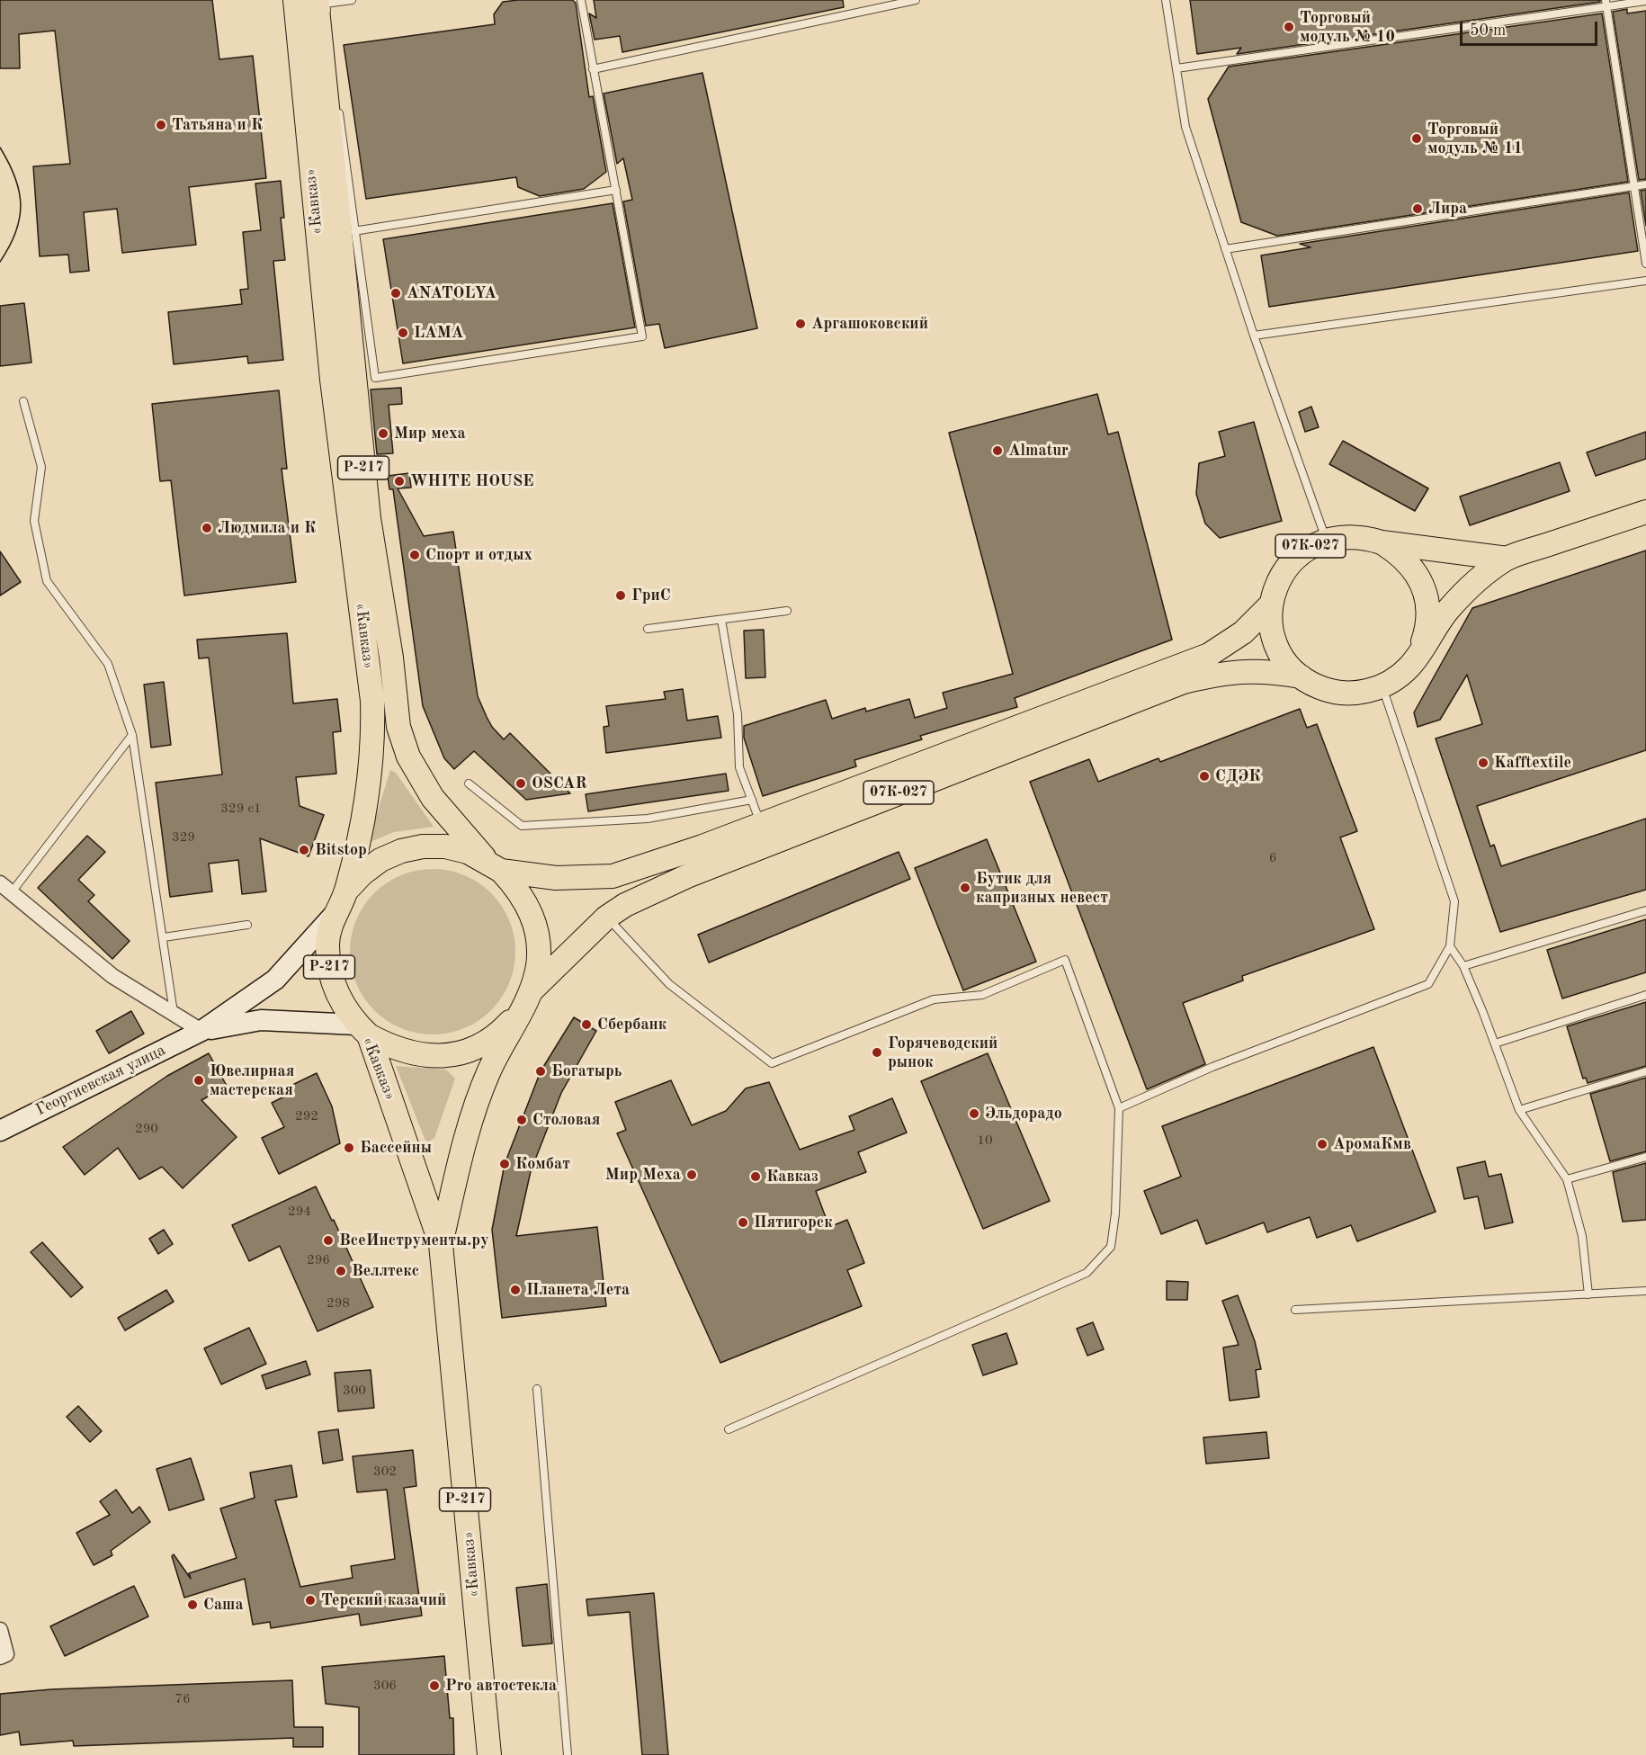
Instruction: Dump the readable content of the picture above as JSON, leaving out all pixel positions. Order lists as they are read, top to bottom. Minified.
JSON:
{"streets":{"main road":["«Кавказ»","Р-217","07К-027","Георгиевская улица"]},"crossings":[["«Кавказ»","07К-027"]],"places":["Торговый модуль № 10","Татьяна и К","Торговый модуль № 11","Лира","ANATOLYA","Аргашоковский","LAMA","Мир меха","Almatur","WHITE HOUSE","Людмила и К","Спорт и отдых","ГриС","Kafftextile","СДЭК","OSCAR","Bitstop","Бутик для капризных невест","Сбербанк","Горячеводский рынок","Богатырь","Ювелирная мастерская","Эльдорадо","Столовая","АромаКмв","Бассейны","Комбат","Мир Меха","Кавказ","Пятигорск","ВсеИнструменты.ру","Веллтекс","Планета Лета","Терский казачий","Саша","Pro автостекла"],"house_numbers":["329 с1","329","6","292","290","10","294","296","298","300","302","306","76"],"scale_bar":"50 m"}
